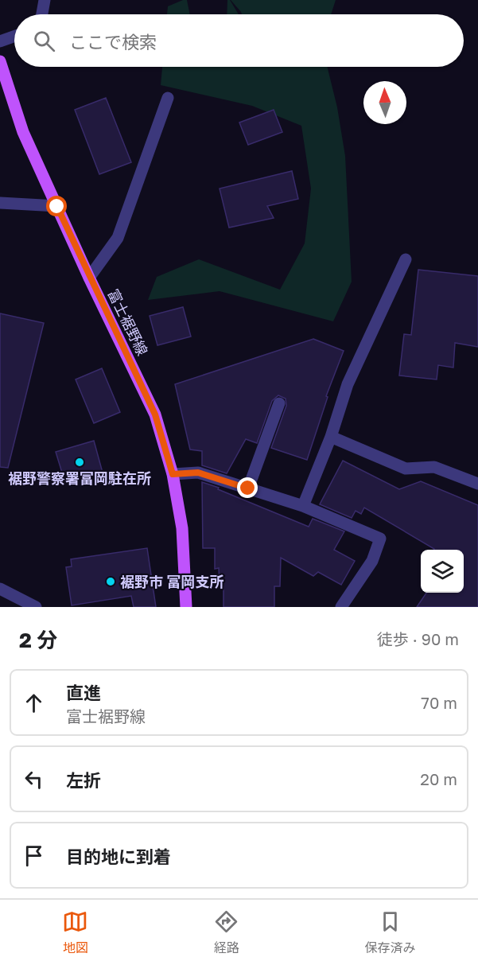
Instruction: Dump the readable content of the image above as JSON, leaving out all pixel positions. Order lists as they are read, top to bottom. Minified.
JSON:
{"streets":{"main road":["富士裾野線"]},"places":["裾野警察署富岡駐在所","裾野市 富岡支所"],"north":"top","page":{"search":"ここで検索","heading":["2 分","徒歩 · 90 m"],"list":[["直進","富士裾野線","70 m"],["左折","20 m"],"目的地に到着"],"nav":["地図","経路","保存済み"]}}
